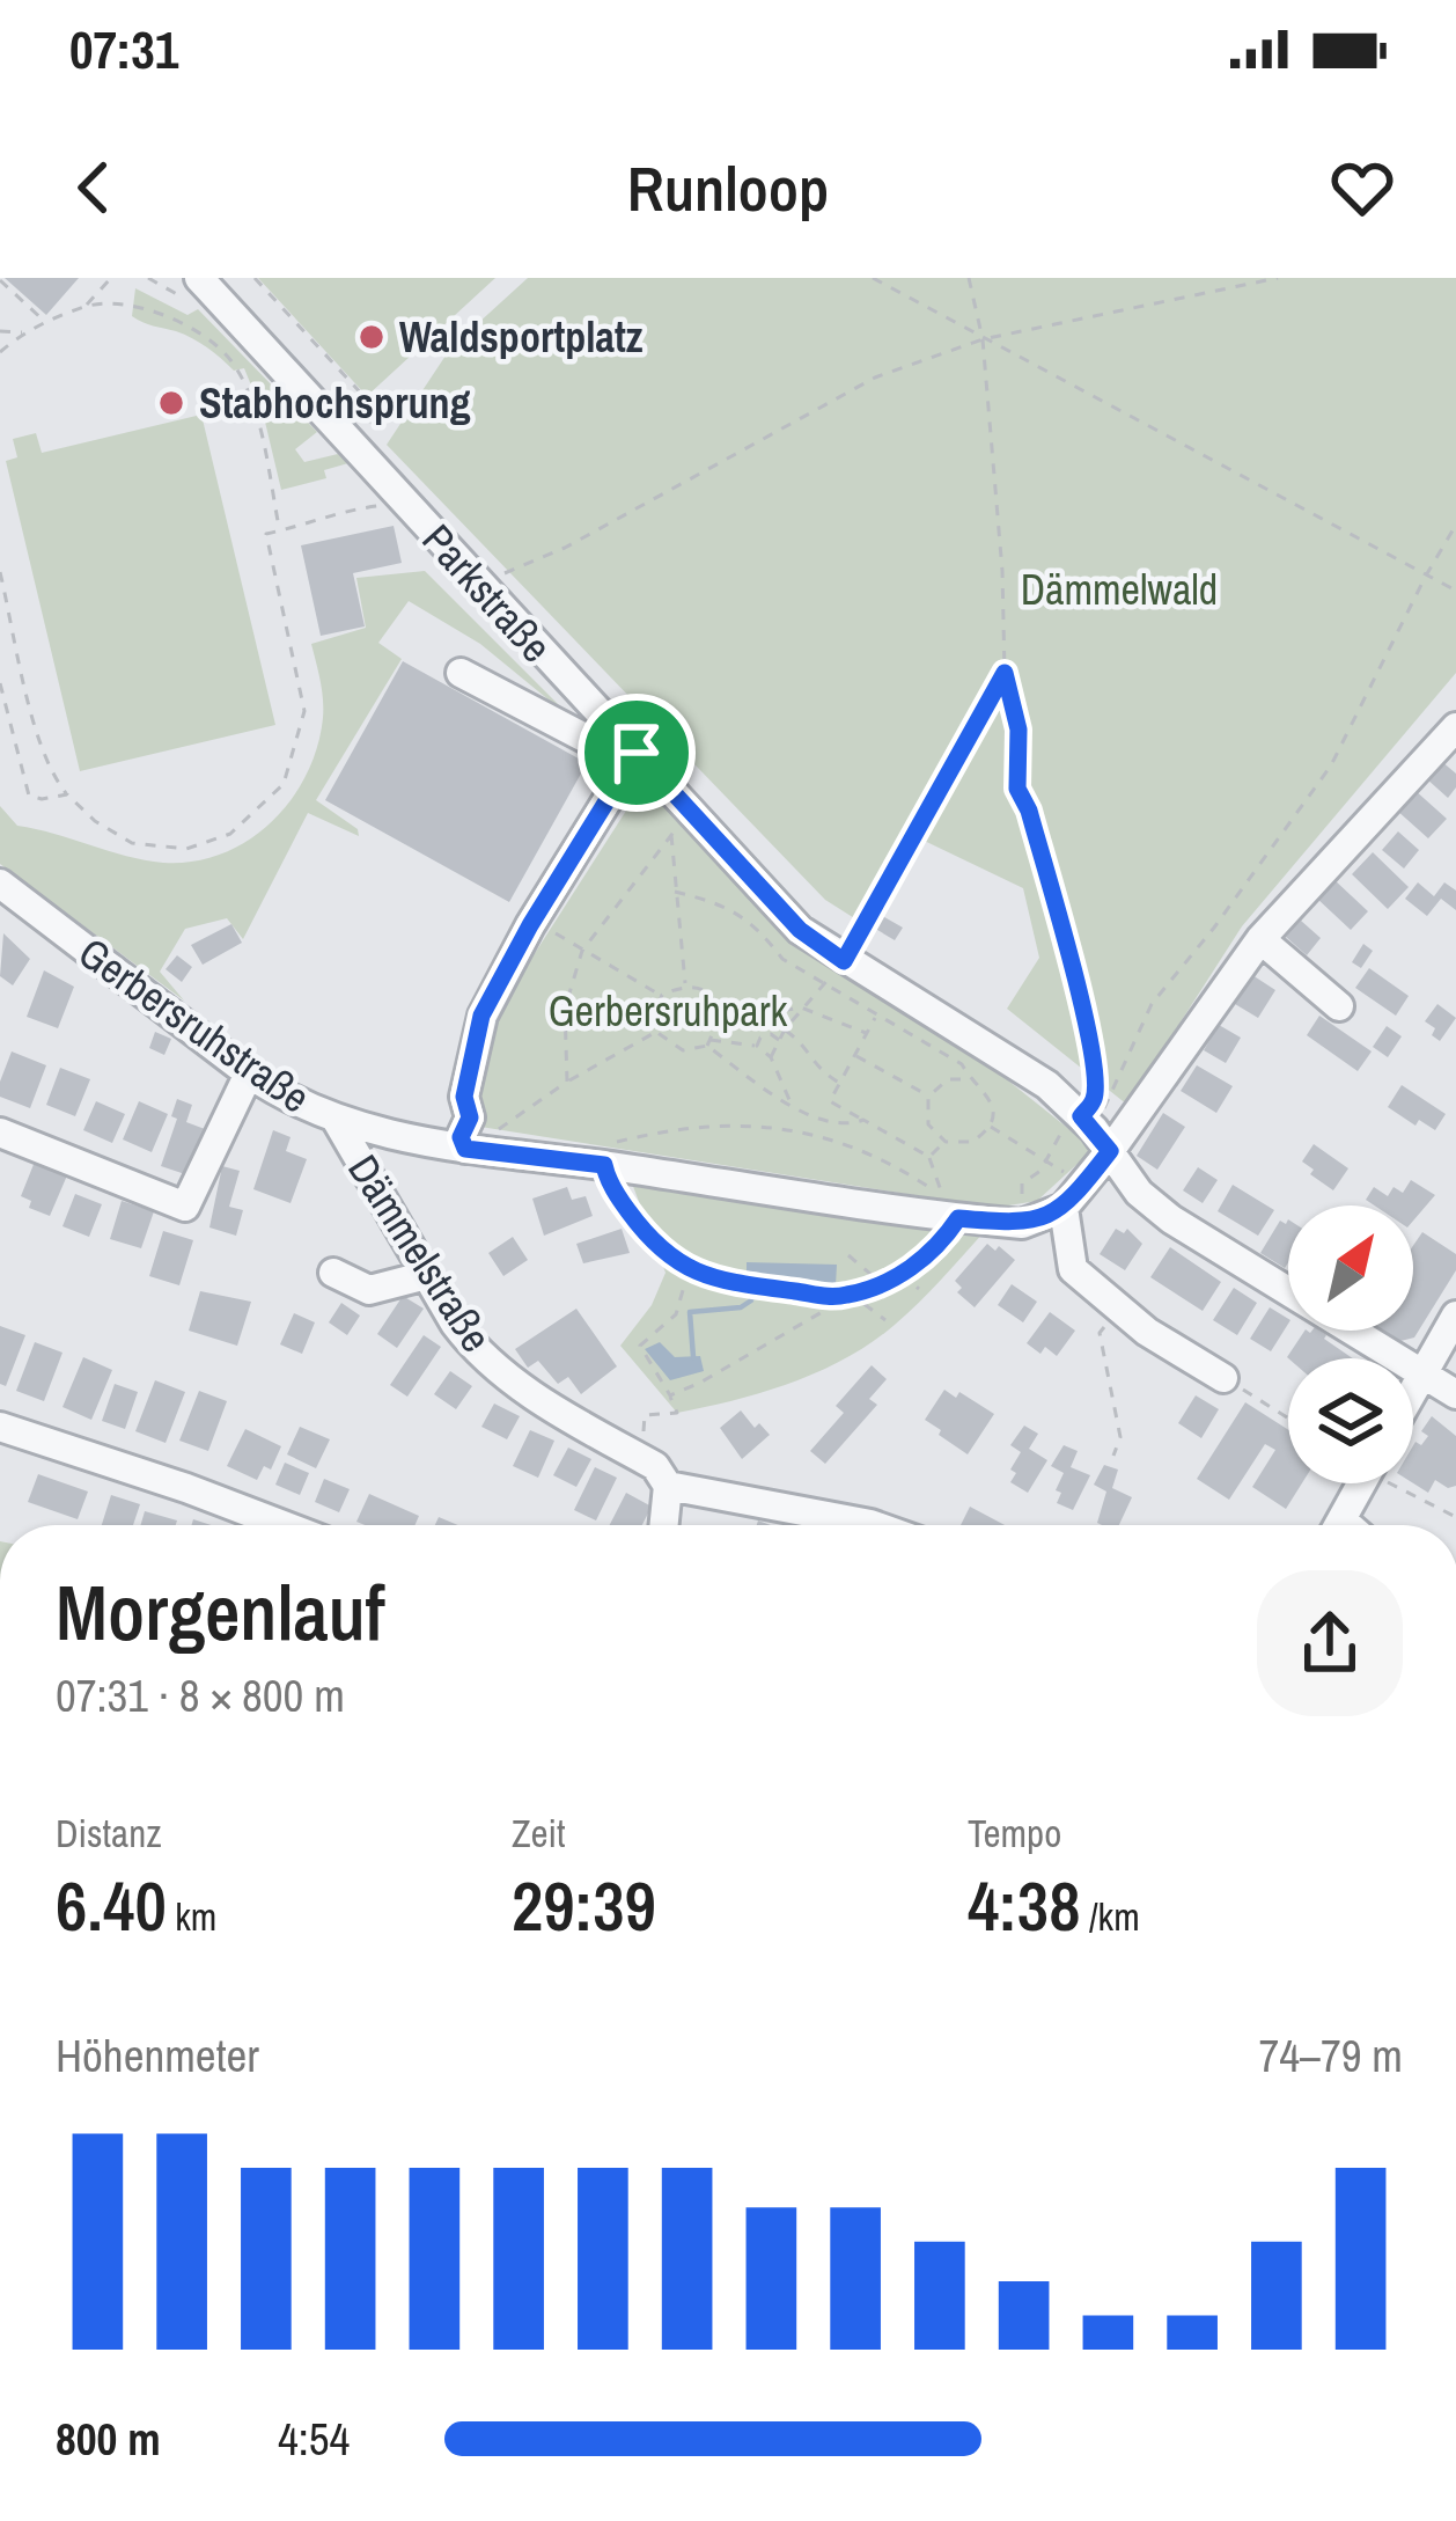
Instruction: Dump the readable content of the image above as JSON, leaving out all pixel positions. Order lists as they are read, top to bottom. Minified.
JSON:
{"streets":{"street":["Parkstraße","Gerbersruhstraße","Dämmelstraße"]},"crossings":[["Parkstraße","Gerbersruhstraße"],["Gerbersruhstraße","Dämmelstraße"]],"parks":["Dämmelwald","Gerbersruhpark"],"places":["Waldsportplatz","Stabhochsprung"],"north":"top right","page":{"status":"07:31","header":"Runloop","heading":["Morgenlauf","07:31 · 8 × 800 m"],"stats":[["Distanz","6.40 km"],["Zeit","29:39"],["Tempo","4:38 /km"]],"chart":["Höhenmeter","74–79 m"],"list":[{"name":"800 m","note":"4:54"}]}}
